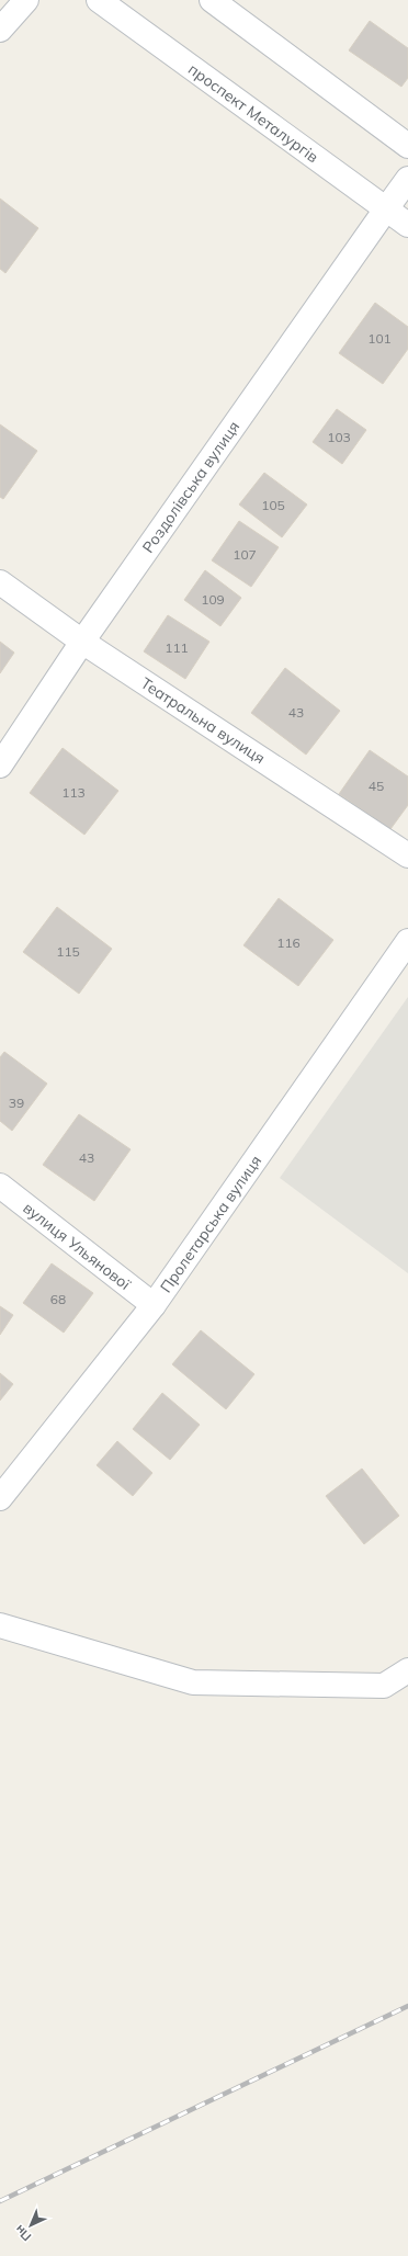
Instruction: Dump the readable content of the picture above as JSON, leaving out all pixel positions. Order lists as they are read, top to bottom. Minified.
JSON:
{"streets":{"street":["проспект Металургів","Роздолівська вулиця","Театральна вулиця","Пролетарська вулиця","вулиця Ульянової"]},"crossings":[["проспект Металургів","Роздолівська вулиця"],["Роздолівська вулиця","Театральна вулиця"],["Пролетарська вулиця","вулиця Ульянової"]],"house_numbers":["101","103","105","107","109","111","43","45","113","116","115","39","43","68"],"north":"bottom left"}
